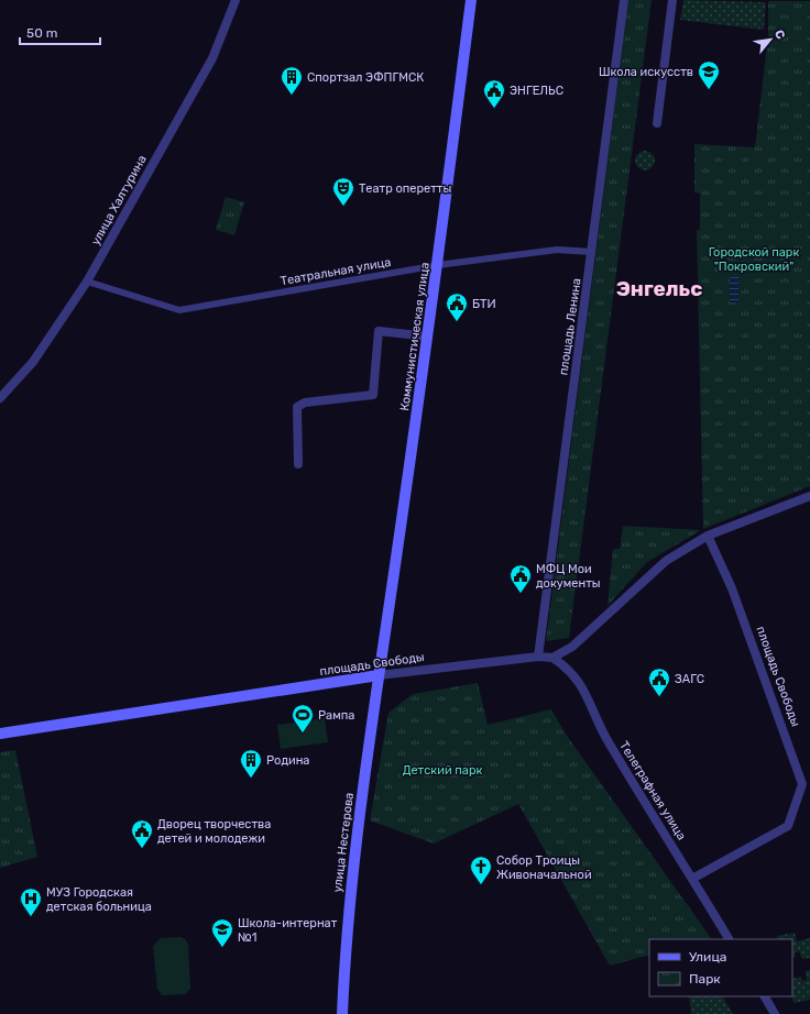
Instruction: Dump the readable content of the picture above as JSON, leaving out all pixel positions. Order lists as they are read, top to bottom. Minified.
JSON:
{"streets":{"main road":["Коммунистическая улица","площадь Свободы","улица Нестерова"],"street":["улица Халтурина","Театральная улица","площадь Ленина","Телеграфная улица"]},"crossings":[["улица Халтурина","Театральная улица"],["Театральная улица","площадь Ленина"],["Театральная улица","Коммунистическая улица"],["площадь Ленина","площадь Свободы"],["Коммунистическая улица","площадь Свободы"],["Коммунистическая улица","улица Нестерова"],["площадь Свободы","Телеграфная улица"],["площадь Свободы","улица Нестерова"]],"districts":["Энгельс"],"parks":["Городской парк \"Покровский\"","Детский парк"],"places":{"school or university":["Школа искусств","Школа-интернат №1"],"building":["Спортзал ЭФПГМСК","Родина"],"public building":["ЭНГЕЛЬС","БТИ","МФЦ Мои документы","ЗАГС","Дворец творчества детей и молодежи"],"theatre":["Театр оперетты"],"sports":["Рампа"],"church":["Собор Троицы Живоначальной"],"hospital":["МУЗ Городская детская больница"]},"legend":["Улица","Парк"],"scale_bar":"50 m","north":"top right"}
